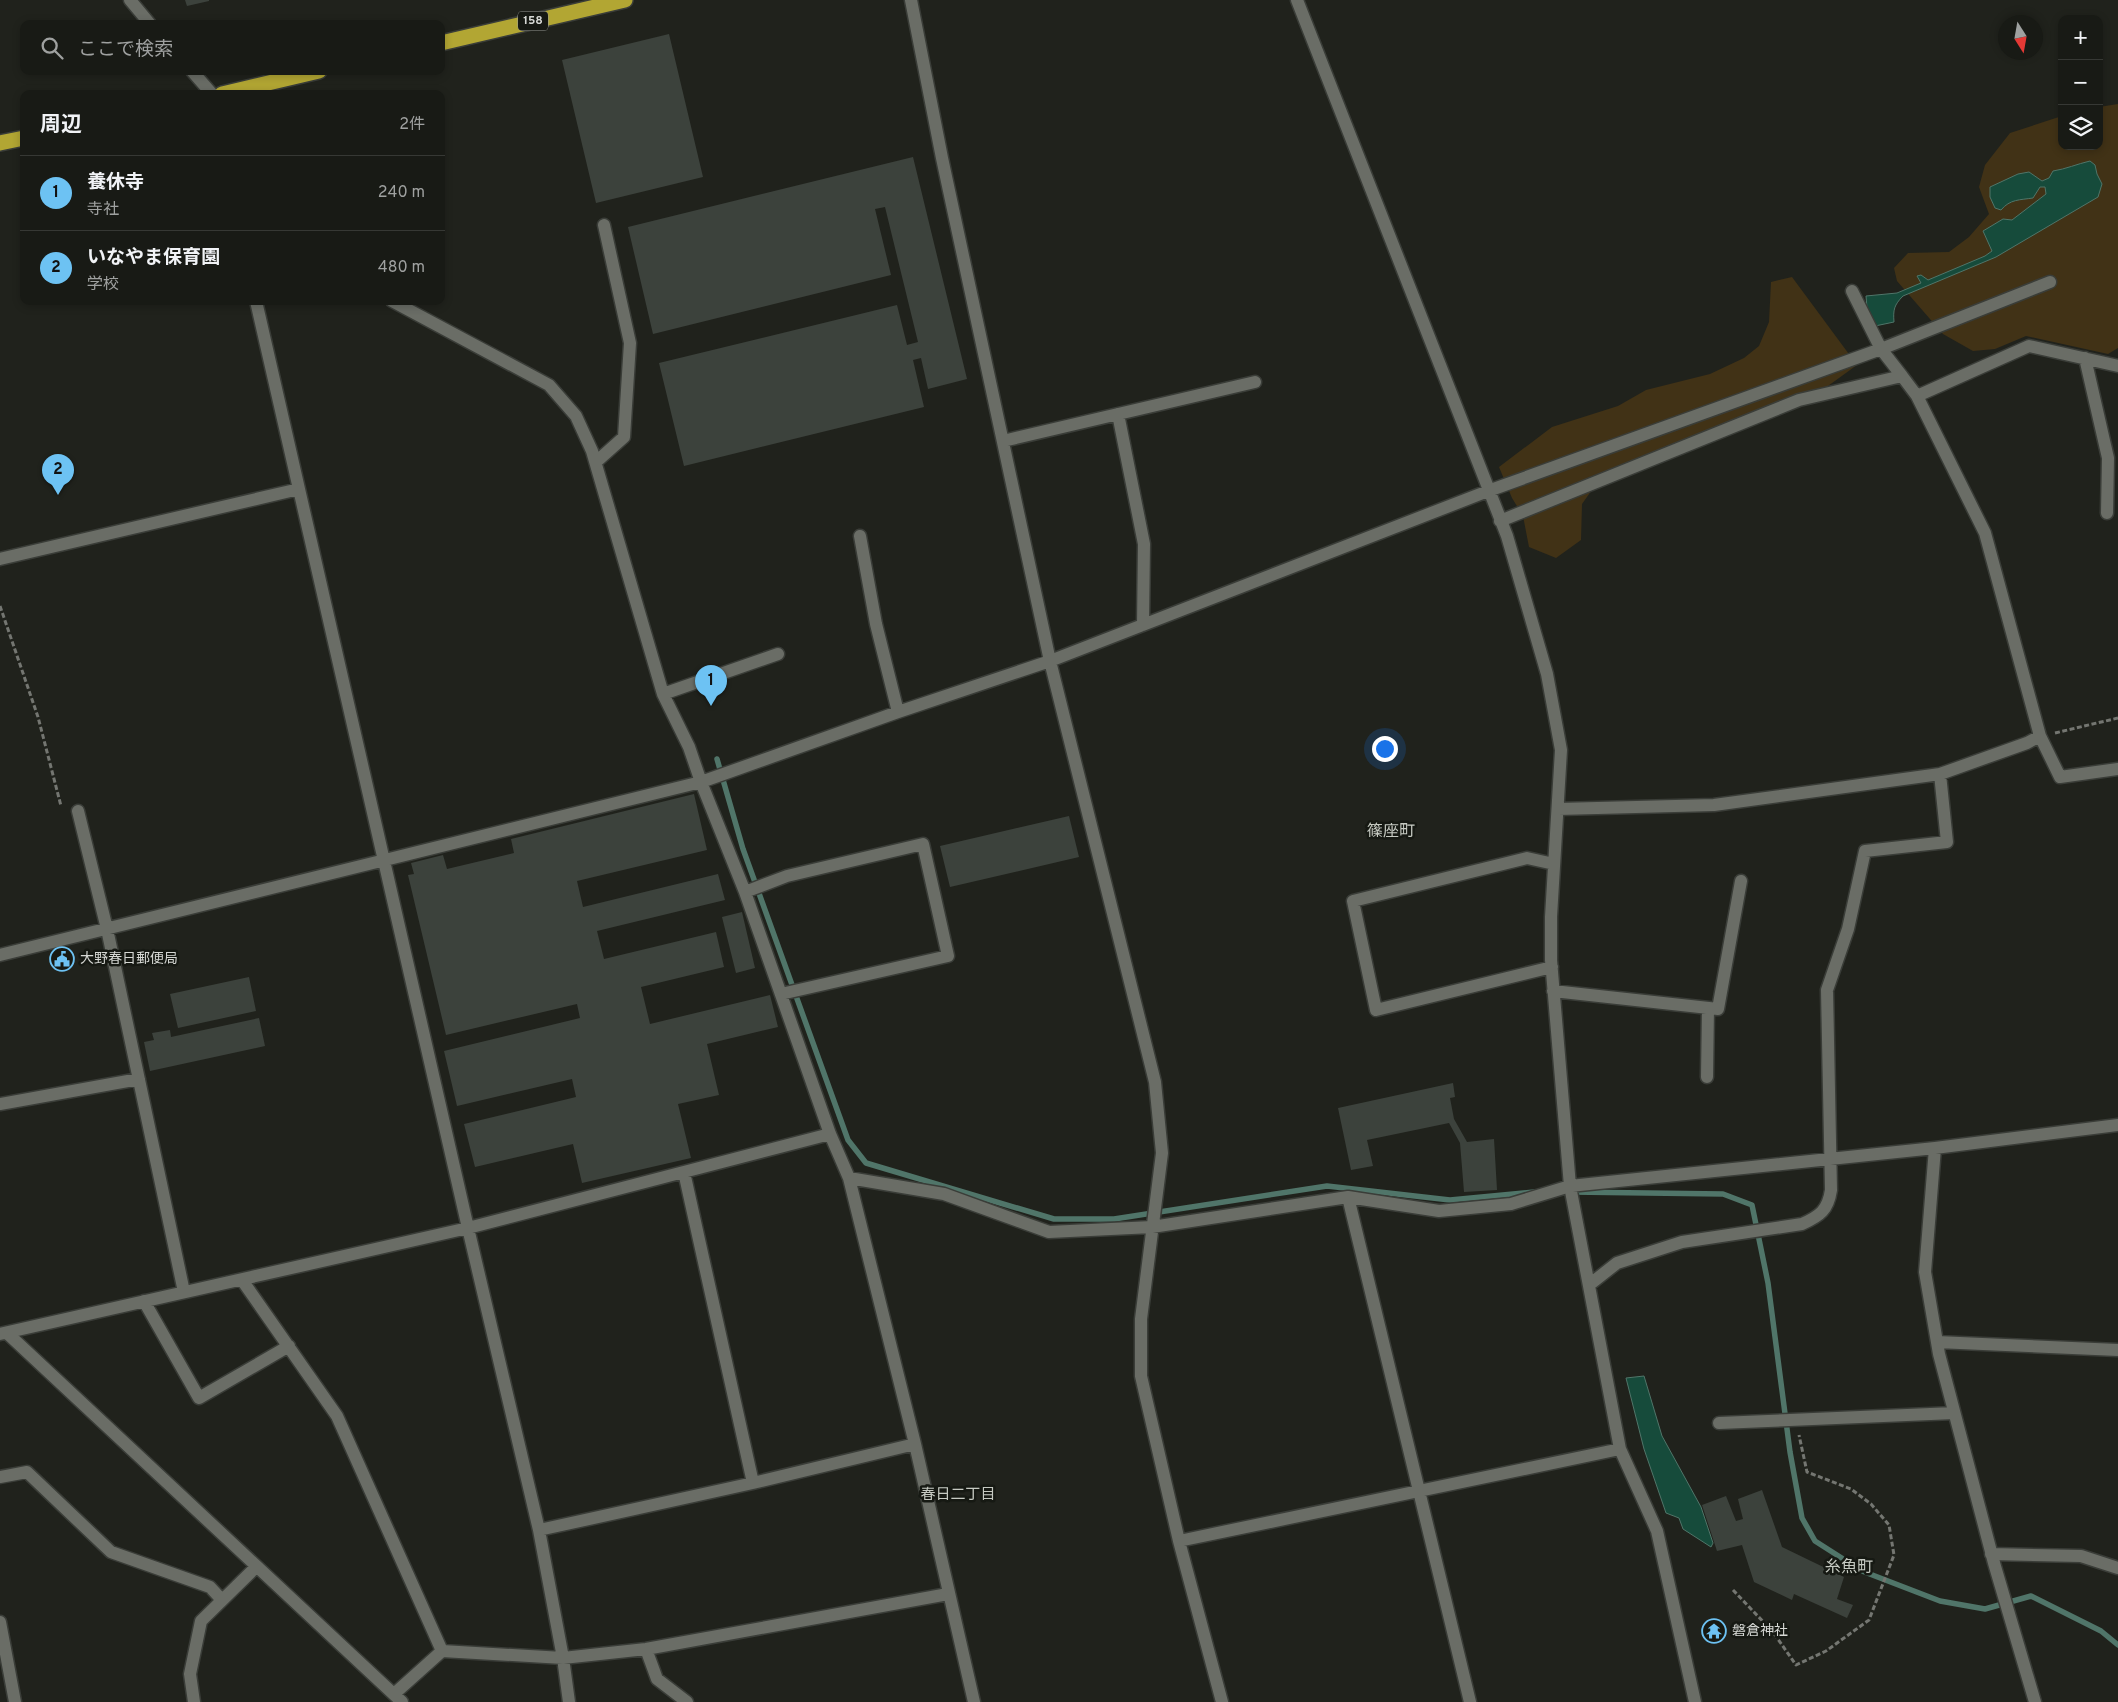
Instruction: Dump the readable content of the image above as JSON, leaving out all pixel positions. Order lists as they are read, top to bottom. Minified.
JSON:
{"streets":{"highway":["158"]},"districts":["篠座町","春日二丁目","糸魚町"],"places":{"public building":["大野春日郵便局"],"temple":["磐倉神社"]},"north":"bottom","page":{"map_buttons":["+","−"],"search":"ここで検索","heading":["周辺","2件"],"list":[{"mark":"1","name":"養休寺","note":"寺社","value":"240 m"},{"mark":"2","name":"いなやま保育園","note":"学校","value":"480 m"}],"pins":["2","1"]}}
